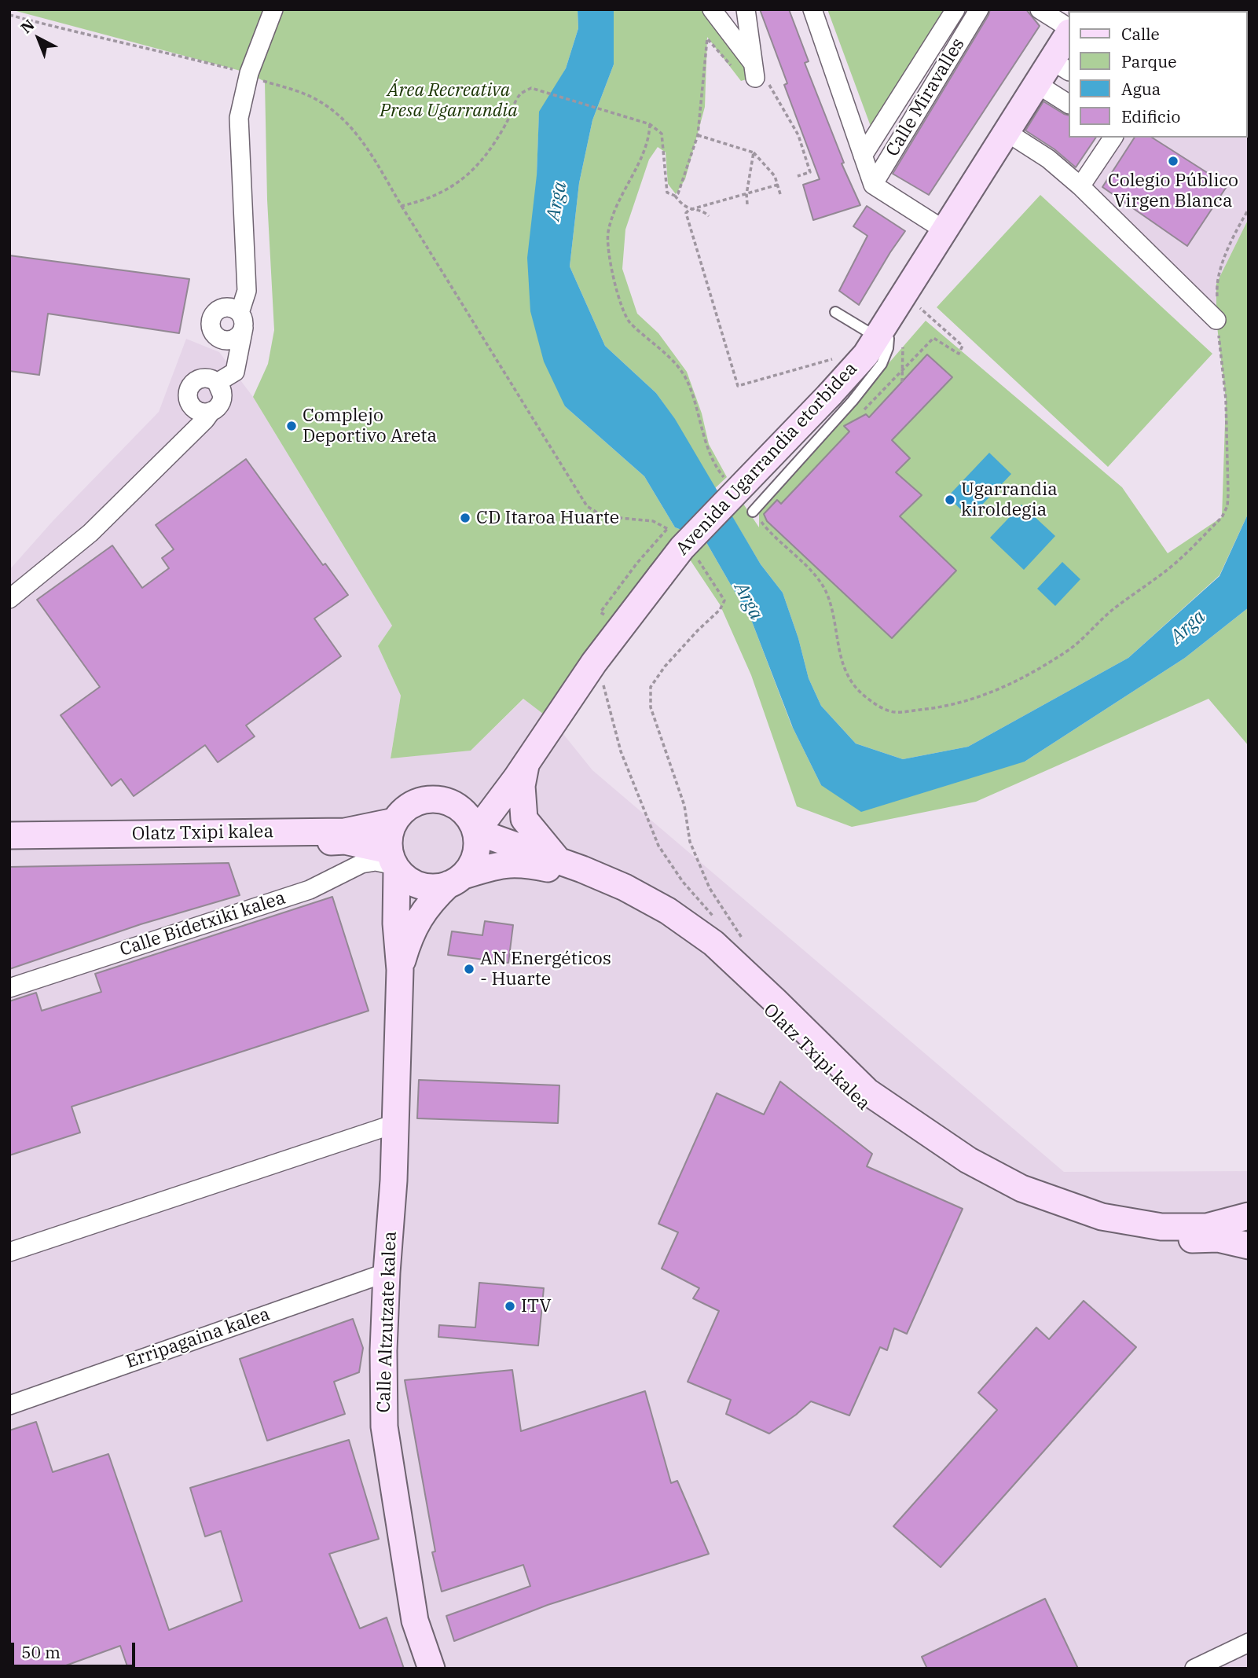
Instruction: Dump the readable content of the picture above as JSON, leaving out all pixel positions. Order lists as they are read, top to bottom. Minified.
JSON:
{"streets":{"street":["Calle Miravalles","Avenida Ugarrandia etorbidea","Olatz Txipi kalea","Calle Bidetxiki kalea","Calle Altzutzate kalea","Erripagaina kalea"]},"crossings":[["Avenida Ugarrandia etorbidea","Olatz Txipi kalea"],["Avenida Ugarrandia etorbidea","Calle Bidetxiki kalea"],["Olatz Txipi kalea","Calle Bidetxiki kalea"],["Calle Altzutzate kalea","Erripagaina kalea"]],"water":["Arga"],"parks":["Área Recreativa Presa Ugarrandia"],"places":["Colegio Público Virgen Blanca","Complejo Deportivo Areta","Ugarrandia kiroldegia","CD Itaroa Huarte","AN Energéticos - Huarte","ITV"],"legend":["Calle","Parque","Agua","Edificio"],"scale_bar":"50 m","north":"top left"}
